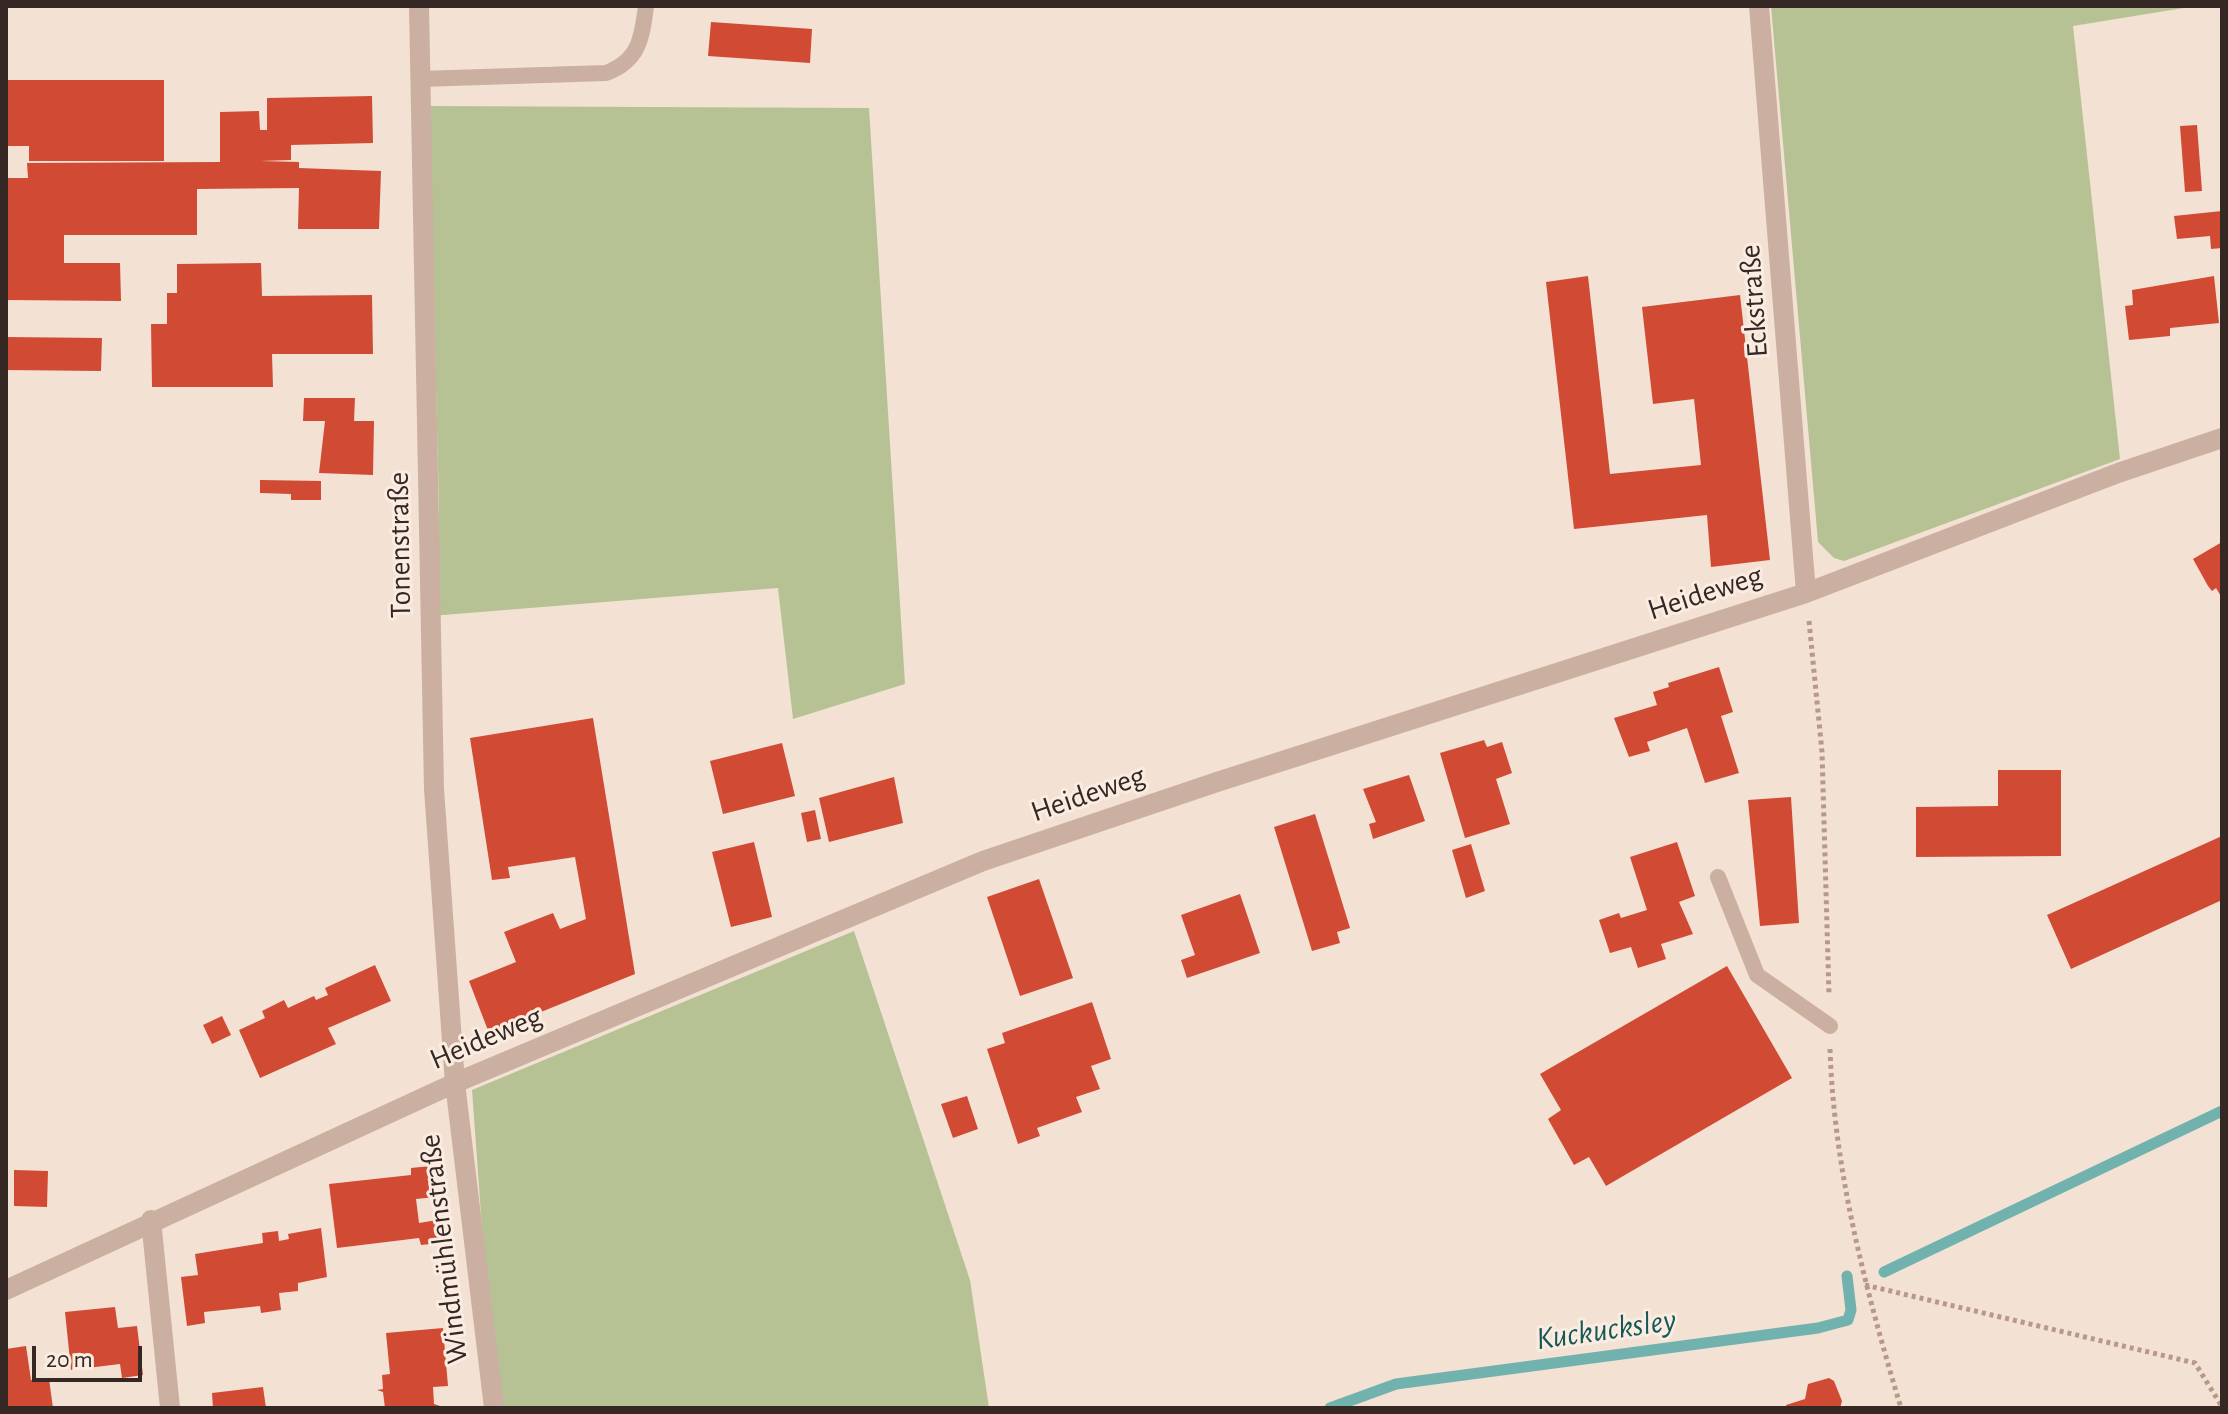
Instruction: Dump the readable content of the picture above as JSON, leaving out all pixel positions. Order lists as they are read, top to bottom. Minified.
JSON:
{"streets":{"street":["Eckstraße","Tonenstraße","Heideweg","Windmühlenstraße"]},"crossings":[["Eckstraße","Heideweg"],["Tonenstraße","Heideweg"],["Tonenstraße","Windmühlenstraße"],["Heideweg","Windmühlenstraße"]],"water":["Kuckucksley"],"scale_bar":"20 m"}
